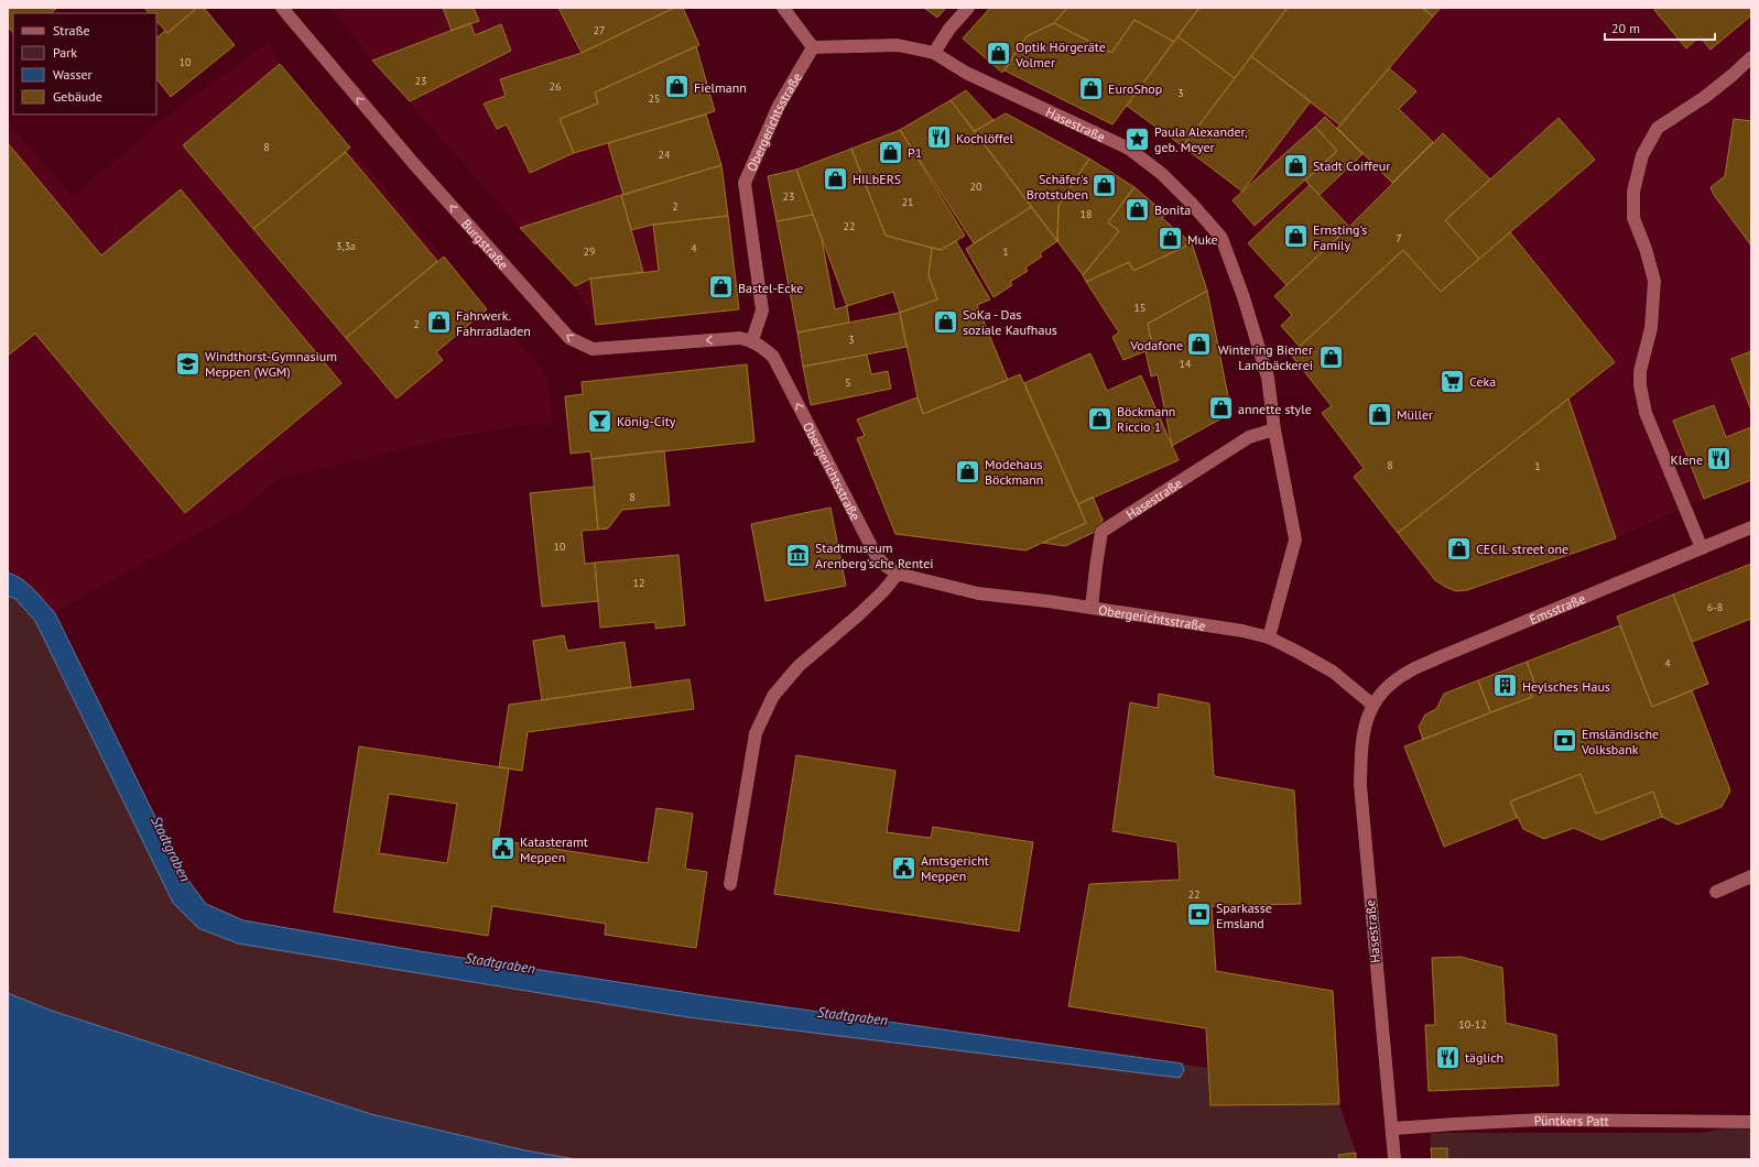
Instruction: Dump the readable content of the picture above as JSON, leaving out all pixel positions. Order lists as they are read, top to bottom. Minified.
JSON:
{"streets":{"street":["Obergerichtsstraße","Hasestraße","Burgstraße","Emsstraße","Püntkers Patt"]},"crossings":[["Obergerichtsstraße","Hasestraße"],["Obergerichtsstraße","Burgstraße"],["Obergerichtsstraße","Emsstraße"],["Hasestraße","Emsstraße"],["Hasestraße","Püntkers Patt"]],"one_way":["Burgstraße"],"water":["Stadtgraben"],"places":{"shop":["Optik Hörgeräte Volmer","Fielmann","EuroShop","P1","Stadt Coiffeur","HILbERS","Schäfer's Brotstuben","Bonita","Ernsting's Family","Muke","Bastel-Ecke","SoKa - Das soziale Kaufhaus","Fahrwerk. Fahrradladen","Vodafone","Wintering Biener Landbäckerei","annette style","Müller","Böckmann Riccio 1","Modehaus Böckmann","CECIL street one"],"restaurant":["Kochlöffel","Klene","täglich"],"place":["Paula Alexander, geb. Meyer"],"school or university":["Windthorst-Gymnasium Meppen (WGM)"],"supermarket":["Ceka"],"bar":["König-City"],"museum":["Stadtmuseum Arenberg'sche Rentei"],"building":["Heylsches Haus"],"bank":["Emsländische Volksbank","Sparkasse Emsland"],"public building":["Katasteramt Meppen","Amtsgericht Meppen"]},"house_numbers":["27","10","23","26","3","25","8","24","20","23","21","2","18","22","7","3,3a","4","29","1","15","2","3","14","5","8","1","8","10","12","6-8","4","22","10-12"],"legend":["Straße","Park","Wasser","Gebäude"],"scale_bar":"20 m"}
